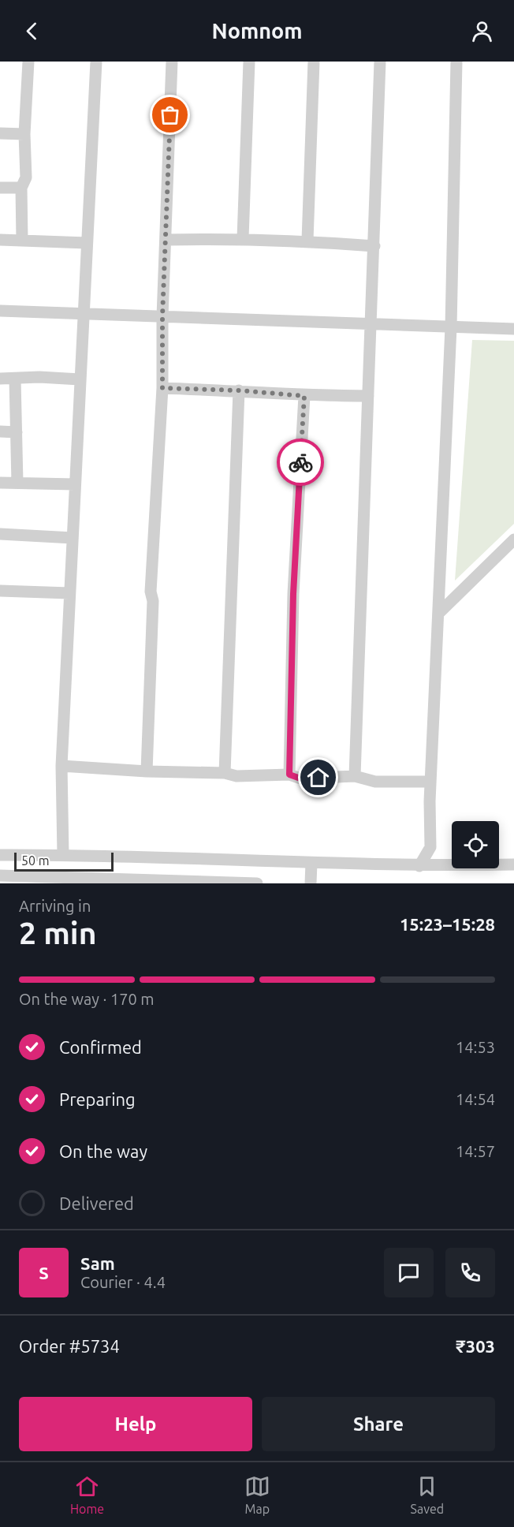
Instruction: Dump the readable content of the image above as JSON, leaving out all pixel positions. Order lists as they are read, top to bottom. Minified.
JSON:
{"scale_bar":"50 m","page":{"header":"Nomnom","scale":"50 m","heading":["2 min","Arriving in","15:23–15:28"],"panel":["Sam","Courier · 4.4","Order #5734","₹303"],"bar":"On the way · 170 m","list":[["Confirmed","14:53"],["Preparing","14:54"],["On the way","14:57"],"Delivered"],"round":"S","buttons":["Help","Share"],"tabs":["Home","Map","Saved"]}}
